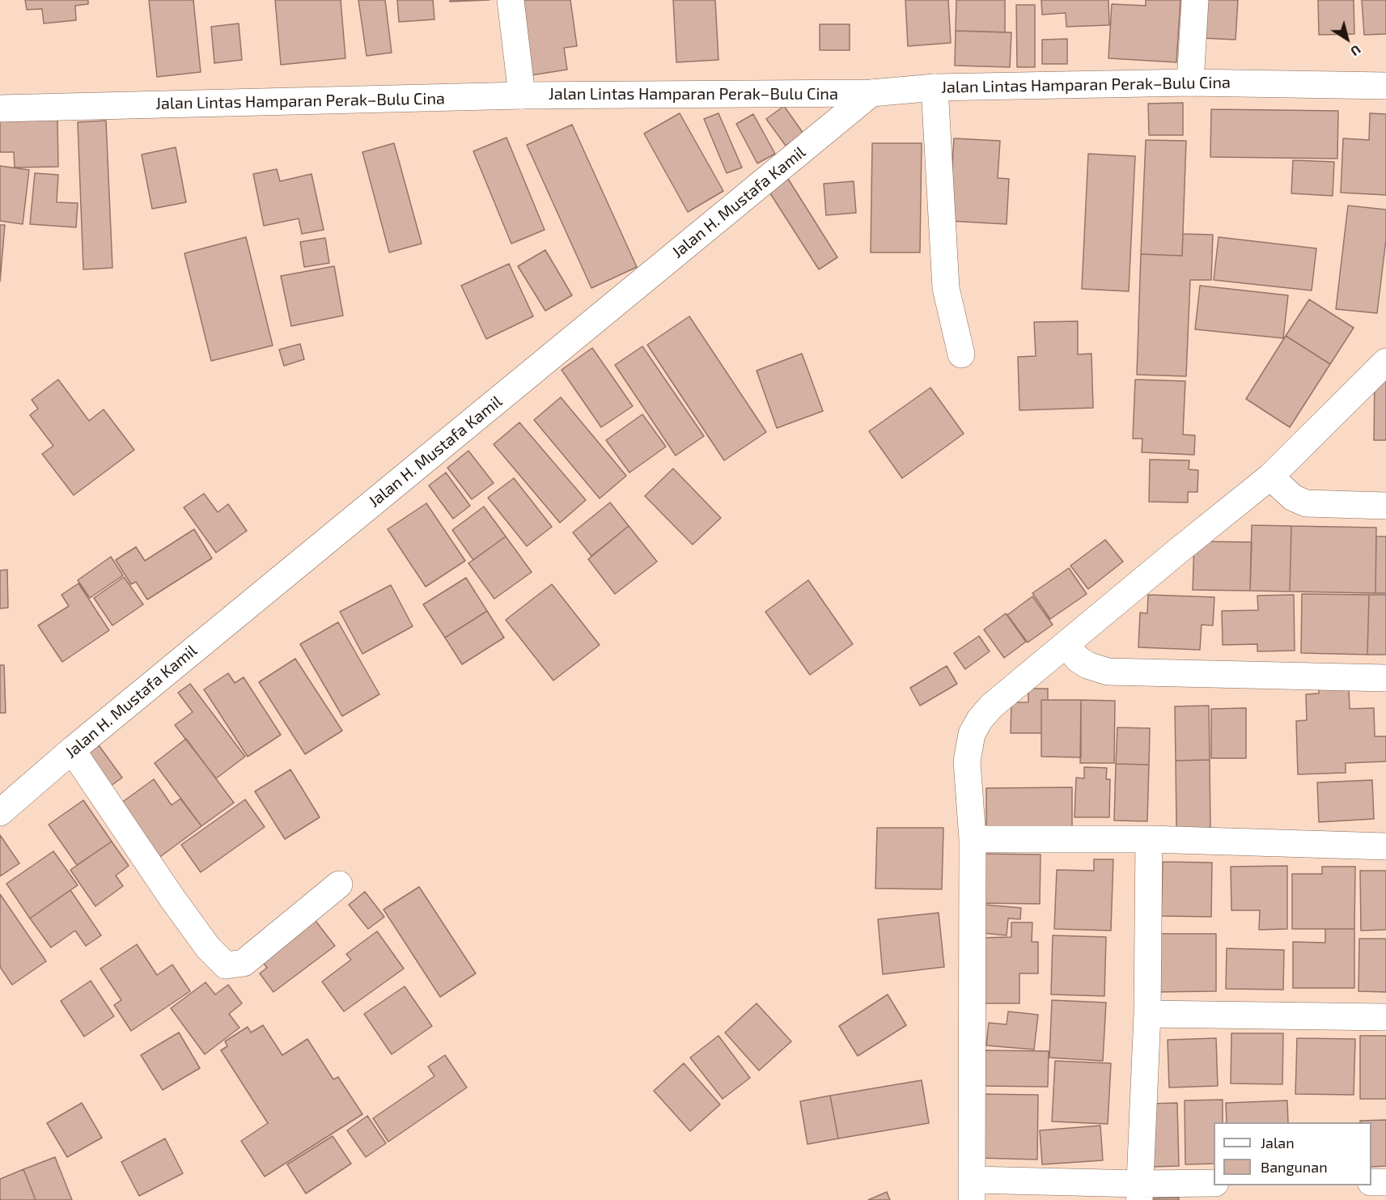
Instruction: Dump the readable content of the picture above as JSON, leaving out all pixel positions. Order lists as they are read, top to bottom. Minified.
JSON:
{"streets":{"street":["Jalan Lintas Hamparan Perak–Bulu Cina","Jalan H. Mustafa Kamil"]},"crossings":[["Jalan Lintas Hamparan Perak–Bulu Cina","Jalan H. Mustafa Kamil"]],"legend":["Jalan","Bangunan"],"north":"bottom right"}
